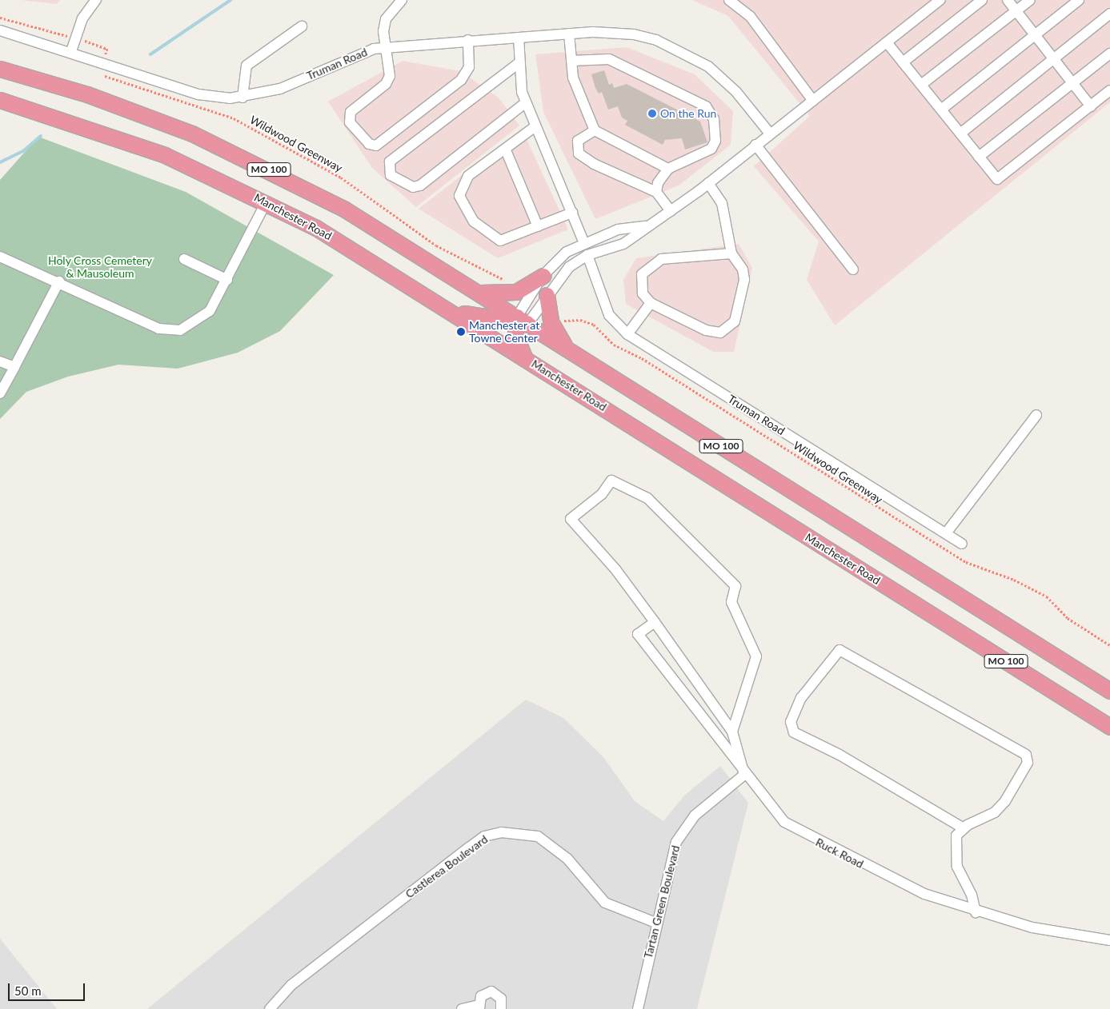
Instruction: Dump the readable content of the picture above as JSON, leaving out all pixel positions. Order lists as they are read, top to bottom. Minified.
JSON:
{"streets":{"highway":["MO 100","Manchester Road"],"street":["Truman Road","Ruck Road","Castlerea Boulevard","Tartan Green Boulevard"],"path":["Wildwood Greenway"]},"crossings":[["Ruck Road","Tartan Green Boulevard"],["Castlerea Boulevard","Tartan Green Boulevard"]],"parks":["Holy Cross Cemetery & Mausoleum"],"places":["On the Run","Manchester at Towne Center"],"scale_bar":"50 m"}
